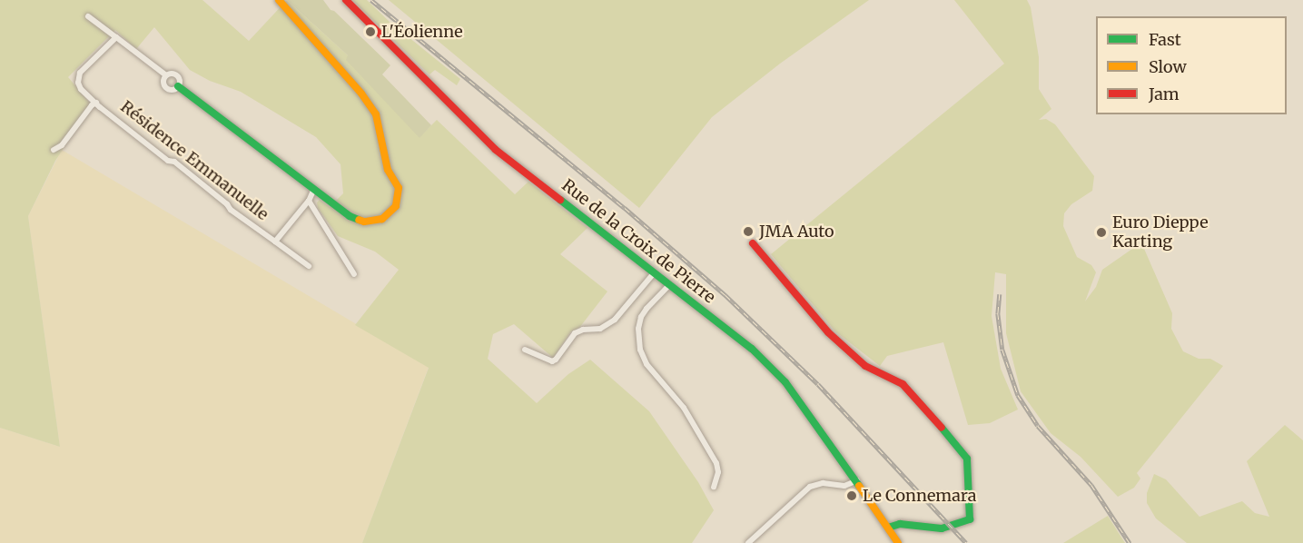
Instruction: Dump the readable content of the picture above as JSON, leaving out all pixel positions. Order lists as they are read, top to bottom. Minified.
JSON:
{"streets":{"street":["Résidence Emmanuelle","Rue de la Croix de Pierre"]},"places":["L'Éolienne","JMA Auto","Euro Dieppe Karting","Le Connemara"],"legend":["Fast","Slow","Jam"]}
